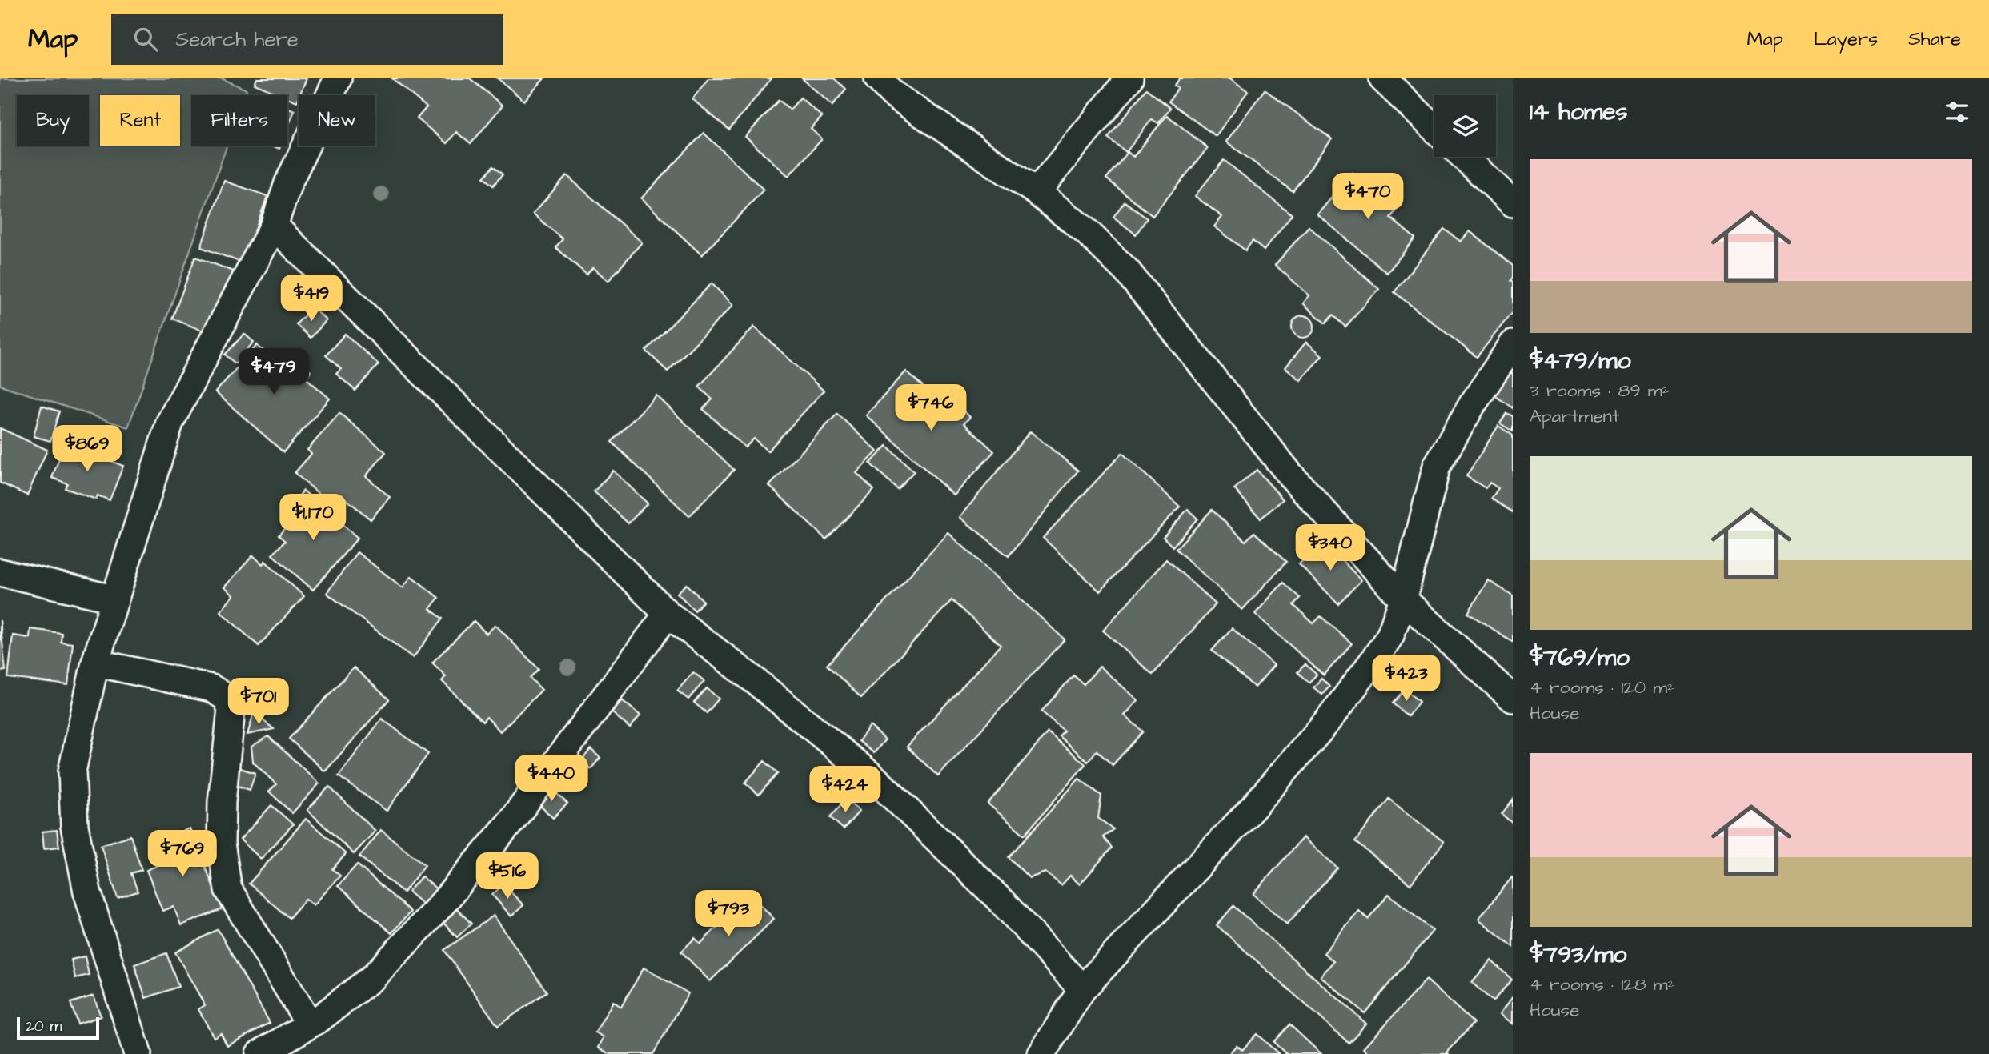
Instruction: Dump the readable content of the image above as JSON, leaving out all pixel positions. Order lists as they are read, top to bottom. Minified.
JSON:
{"scale_bar":"20 m","page":{"header":"Map","search":"Search here","nav":["Map","Layers","Share"],"heading":"14 homes","chip":["Buy","Rent","Filters","New"],"list":[{"name":"$479/mo","note":"3 rooms · 89 m² · Apartment"},{"name":"$769/mo","note":"4 rooms · 120 m² · House"},{"name":"$793/mo","note":"4 rooms · 128 m² · House"}],"price":["$470","$419","$479","$746","$869","$1,170","$340","$423","$701","$440","$424","$769","$516","$793"],"scale":"20 m"}}
